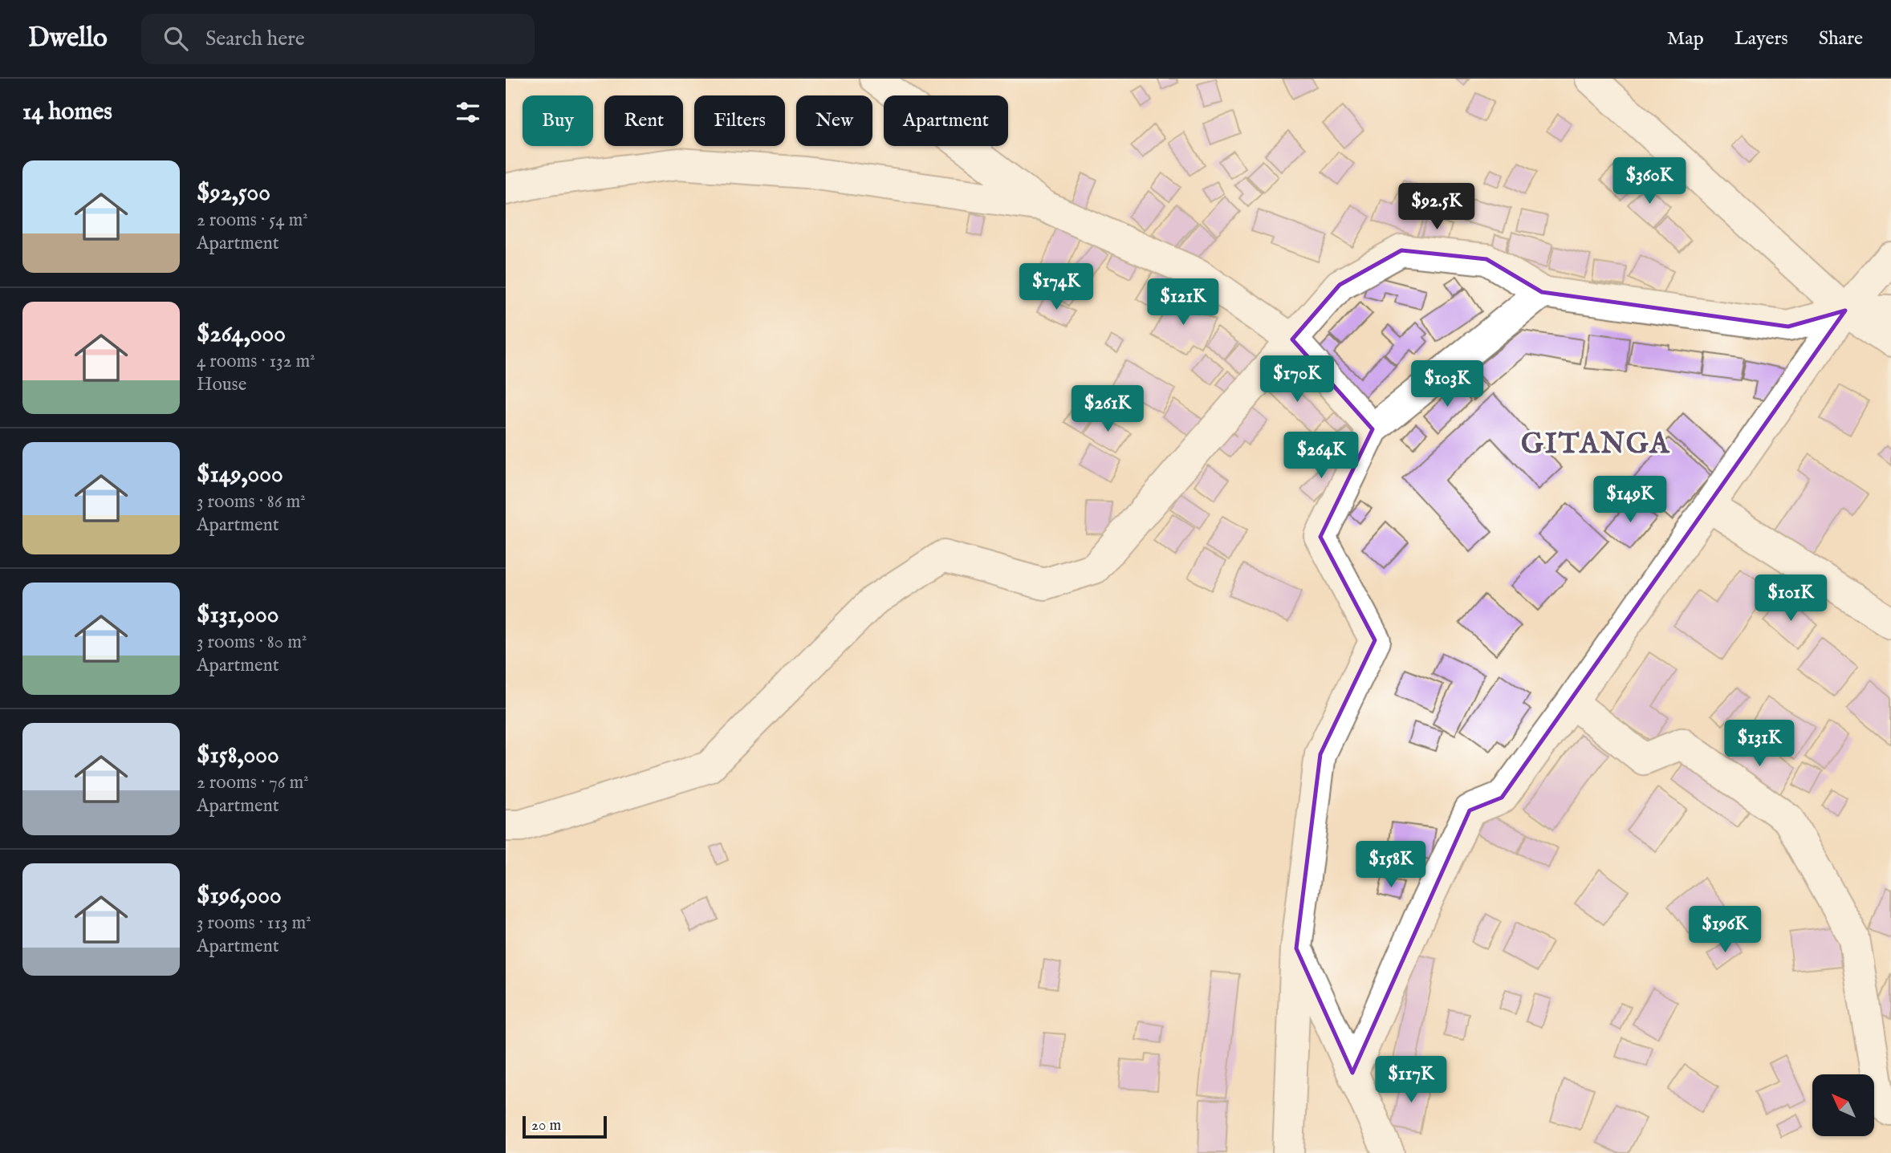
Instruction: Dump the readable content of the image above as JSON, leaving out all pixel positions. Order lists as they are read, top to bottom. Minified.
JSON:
{"districts":["GITANGA"],"scale_bar":"20 m","north":"top left","page":{"header":"Dwello","search":"Search here","nav":["Map","Layers","Share"],"heading":"14 homes","chip":["Buy","Rent","Filters","New","Apartment"],"list":[{"name":"$92,500","note":"2 rooms · 54 m² · Apartment"},{"name":"$264,000","note":"4 rooms · 132 m² · House"},{"name":"$149,000","note":"3 rooms · 86 m² · Apartment"},{"name":"$131,000","note":"3 rooms · 80 m² · Apartment"},{"name":"$158,000","note":"2 rooms · 76 m² · Apartment"},{"name":"$196,000","note":"3 rooms · 113 m² · Apartment"}],"price":["$360K","$92.5K","$174K","$121K","$170K","$103K","$261K","$264K","$149K","$101K","$131K","$158K","$196K","$117K"],"scale":"20 m"}}
